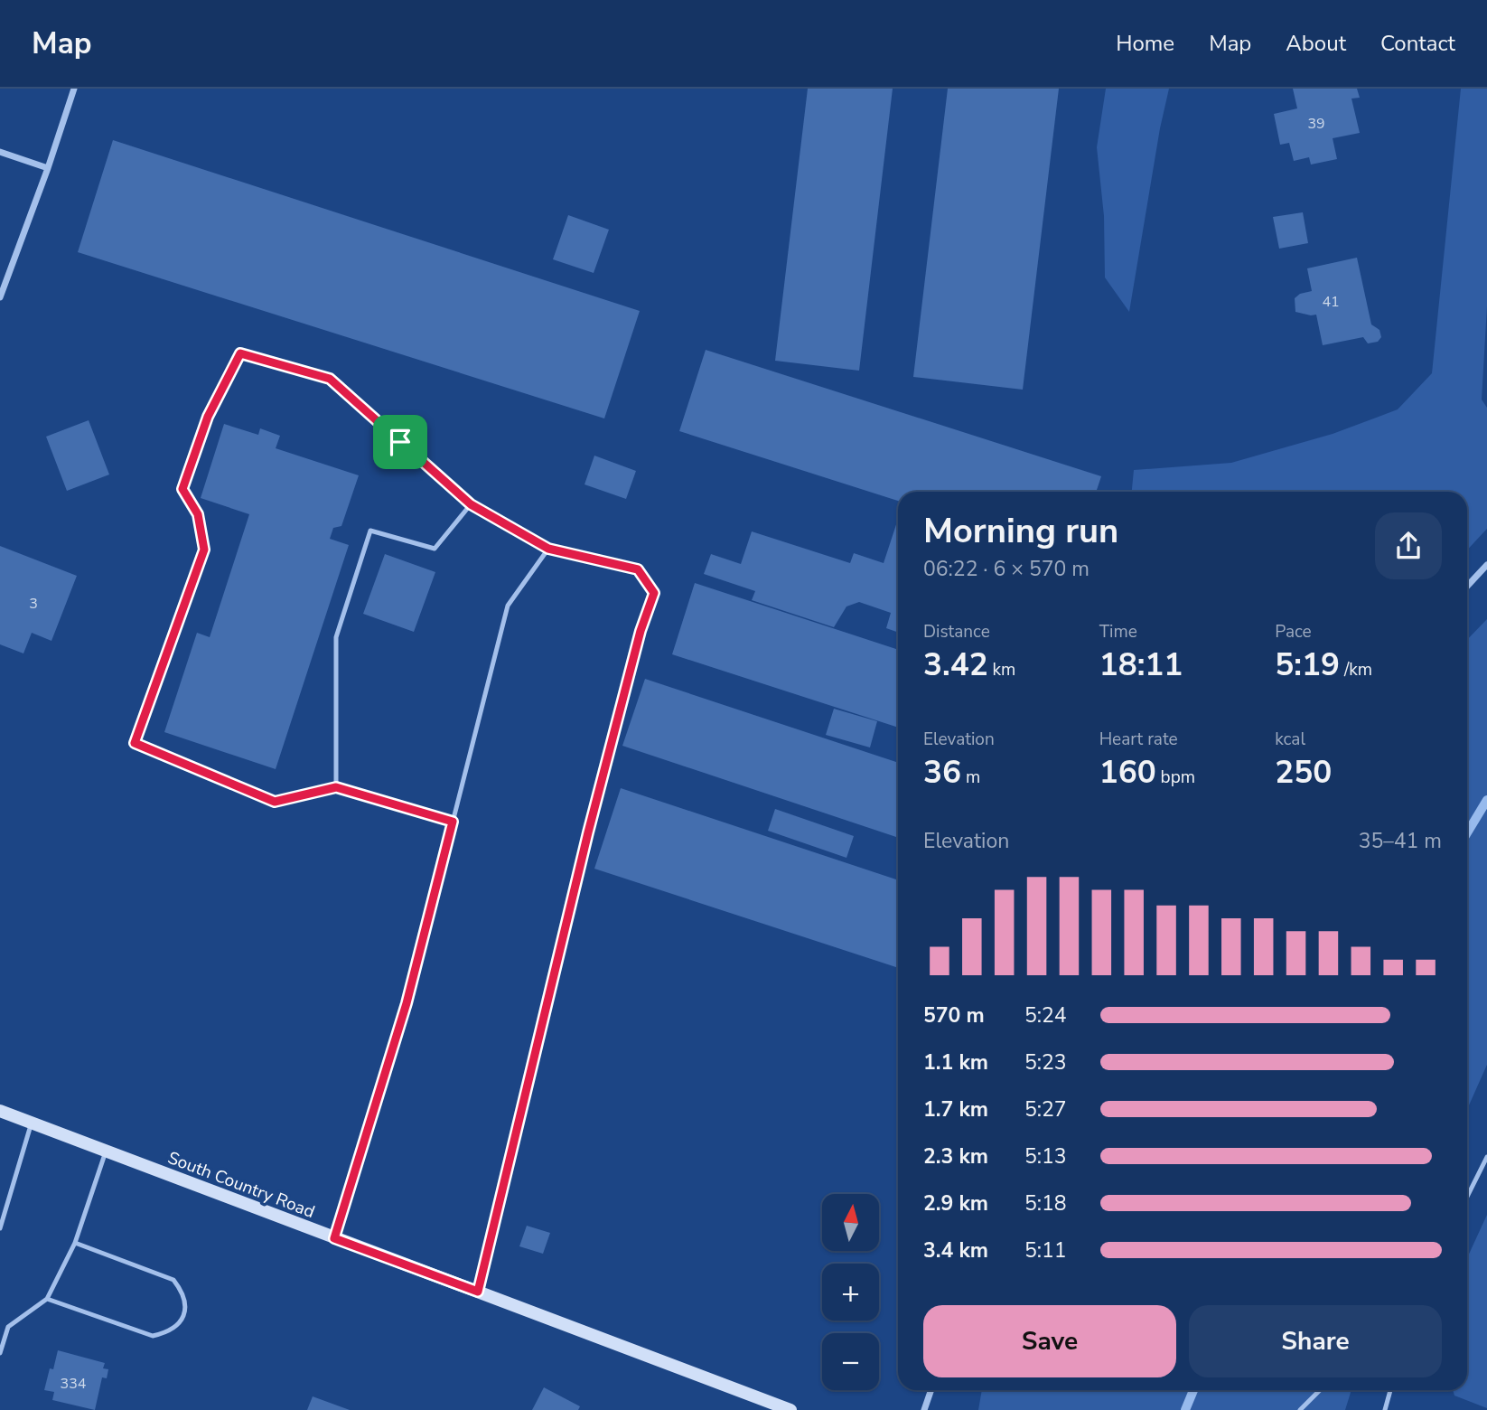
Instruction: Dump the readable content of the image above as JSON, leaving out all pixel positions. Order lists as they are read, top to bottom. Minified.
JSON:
{"streets":{"main road":["South Country Road"]},"house_numbers":["39","41","3","334"],"north":"top","page":{"header":"Map","nav":["Home","Map","About","Contact"],"heading":["Morning run","06:22 · 6 × 570 m"],"stats":[["Distance","3.42 km"],["Time","18:11"],["Pace","5:19 /km"],["Elevation","36 m"],["Heart rate","160 bpm"],["kcal","250"]],"chart":["Elevation","35–41 m"],"list":[{"name":"570 m","note":"5:24"},{"name":"1.1 km","note":"5:23"},{"name":"1.7 km","note":"5:27"},{"name":"2.3 km","note":"5:13"},{"name":"2.9 km","note":"5:18"},{"name":"3.4 km","note":"5:11"}],"map_buttons":["+","−"],"buttons":["Save","Share"]}}
